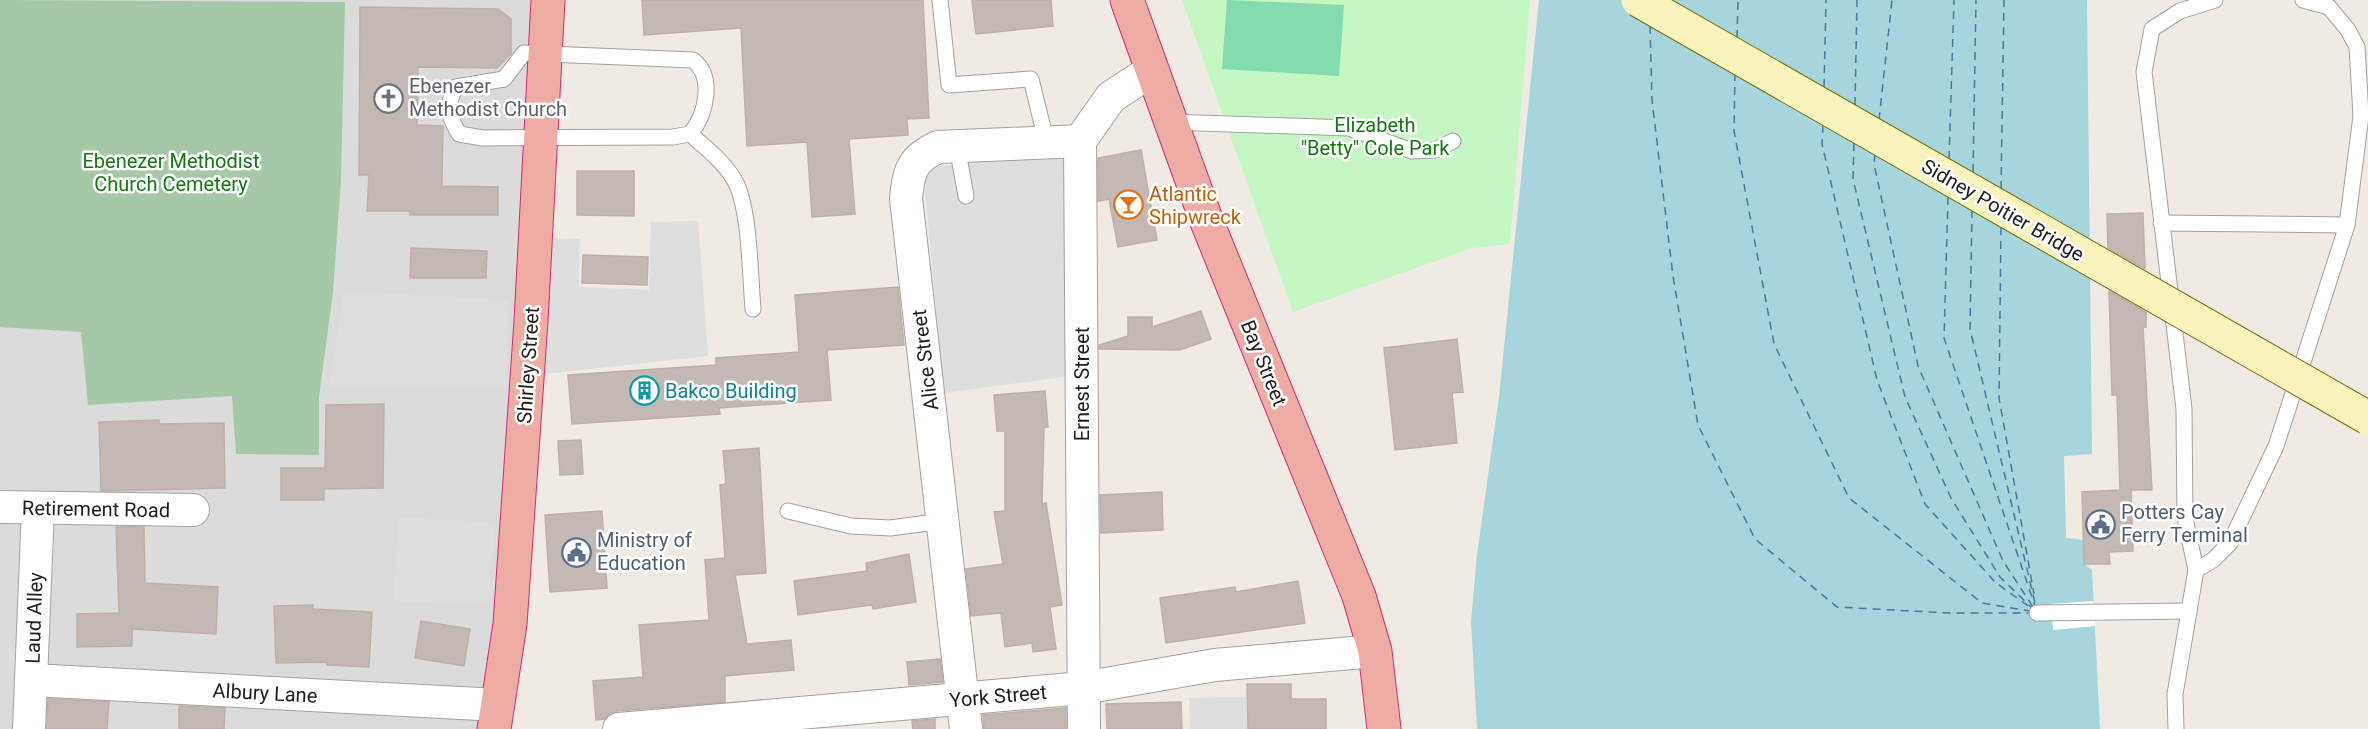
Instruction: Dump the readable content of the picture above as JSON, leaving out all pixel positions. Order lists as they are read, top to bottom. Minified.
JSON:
{"streets":{"highway":["Bay Street","Shirley Street"],"main road":["Sidney Poitier Bridge"],"street":["Alice Street","Ernest Street","Retirement Road","Laud Alley","Albury Lane","York Street"]},"crossings":[["Alice Street","Ernest Street"],["Alice Street","York Street"],["Bay Street","York Street"],["Shirley Street","Albury Lane"],["Ernest Street","York Street"],["Retirement Road","Laud Alley"],["Laud Alley","Albury Lane"]],"parks":["Elizabeth \"Betty\" Cole Park","Ebenezer Methodist Church Cemetery"],"places":{"church":["Ebenezer Methodist Church"],"bar":["Atlantic Shipwreck"],"building":["Bakco Building"],"public building":["Potters Cay Ferry Terminal","Ministry of Education"]}}
